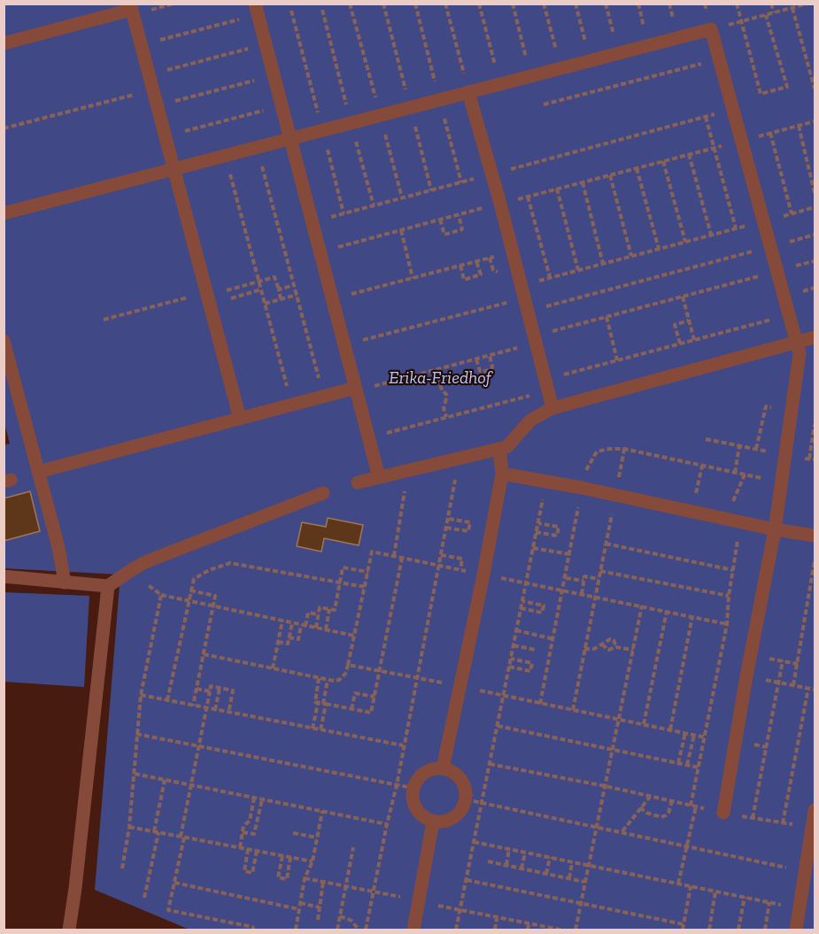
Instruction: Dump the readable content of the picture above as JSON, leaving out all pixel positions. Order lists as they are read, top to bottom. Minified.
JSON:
{"parks":["Erika-Friedhof"]}
